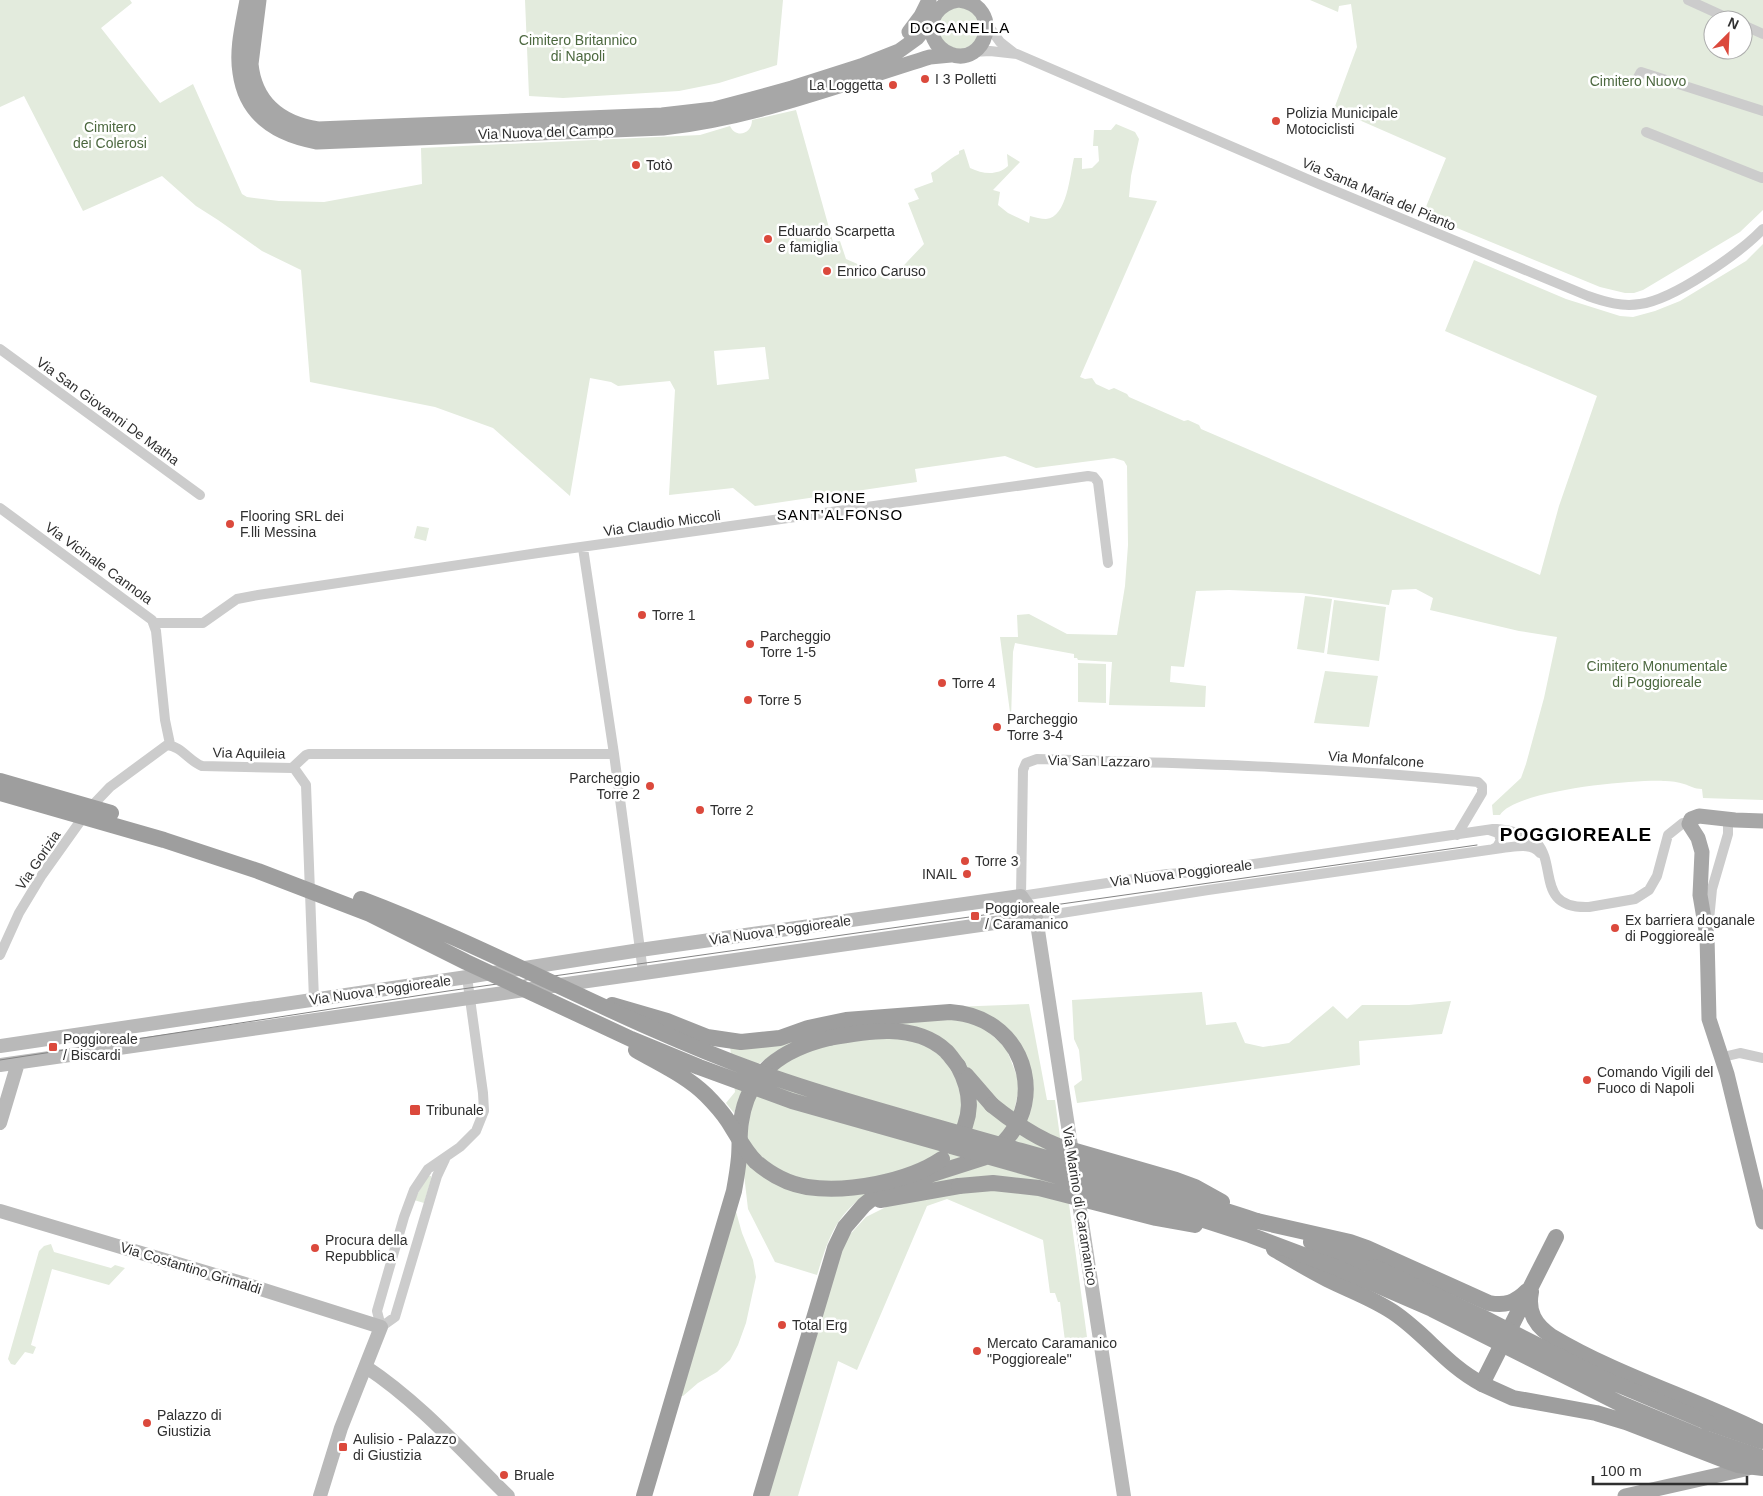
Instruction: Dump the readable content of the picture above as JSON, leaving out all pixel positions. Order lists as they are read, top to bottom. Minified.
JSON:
{"streets":{"main road":["Via Nuova del Campo","Via Nuova Poggioreale","Via Marino di Caramanico","Via Costantino Grimaldi"],"street":["Via Santa Maria del Pianto","Via San Giovanni De Matha","Via Claudio Miccoli","Via Vicinale Cannola","Via Aquileia","Via Monfalcone","Via San Lazzaro","Via Gorizia"]},"crossings":[["Via Nuova del Campo","Via Santa Maria del Pianto"],["Via Claudio Miccoli","Via Vicinale Cannola"],["Via Vicinale Cannola","Via Aquileia"],["Via Monfalcone","Via San Lazzaro"],["Via Monfalcone","Via Nuova Poggioreale"],["Via San Lazzaro","Via Nuova Poggioreale"],["Via Nuova Poggioreale","Via Marino di Caramanico"]],"districts":["DOGANELLA","RIONE SANT'ALFONSO","POGGIOREALE"],"parks":["Cimitero Britannico di Napoli","Cimitero Nuovo","Cimitero dei Colerosi","Cimitero Monumentale di Poggioreale"],"places":{"other":["I 3 Polletti","La Loggetta","Polizia Municipale Motociclisti","Totò","Eduardo Scarpetta e famiglia","Enrico Caruso","Flooring SRL dei F.lli Messina","Torre 1","Parcheggio Torre 1-5","Torre 4","Torre 5","Parcheggio Torre 3-4","Parcheggio Torre 2","Torre 2","Torre 3","INAIL","Ex barriera doganale di Poggioreale","Comando Vigili del Fuoco di Napoli","Procura della Repubblica","Total Erg","Mercato Caramanico \"Poggioreale\"","Palazzo di Giustizia","Bruale"],"transit":["Poggioreale / Caramanico","Poggioreale / Biscardi","Tribunale","Aulisio - Palazzo di Giustizia"]},"scale_bar":"100 m","north":"top right"}
